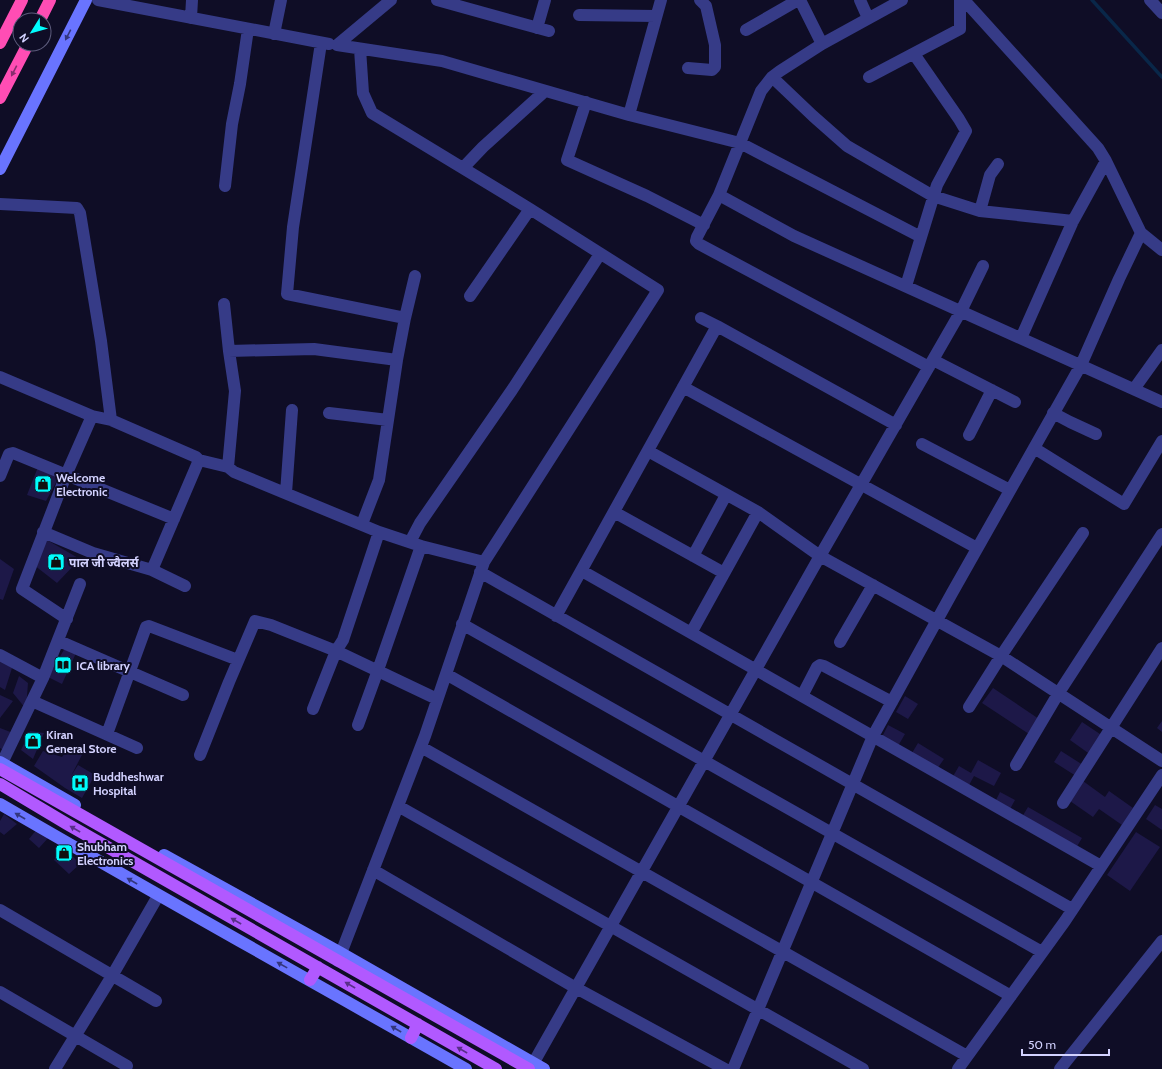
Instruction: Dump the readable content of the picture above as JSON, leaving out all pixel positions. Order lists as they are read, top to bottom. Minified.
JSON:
{"places":{"shop":["Welcome Electronic","पाल जी ज्वैलर्स","Kiran General Store","Shubham Electronics"],"library":["ICA library"],"hospital":["Buddheshwar Hospital"]},"scale_bar":"50 m","north":"bottom left"}
